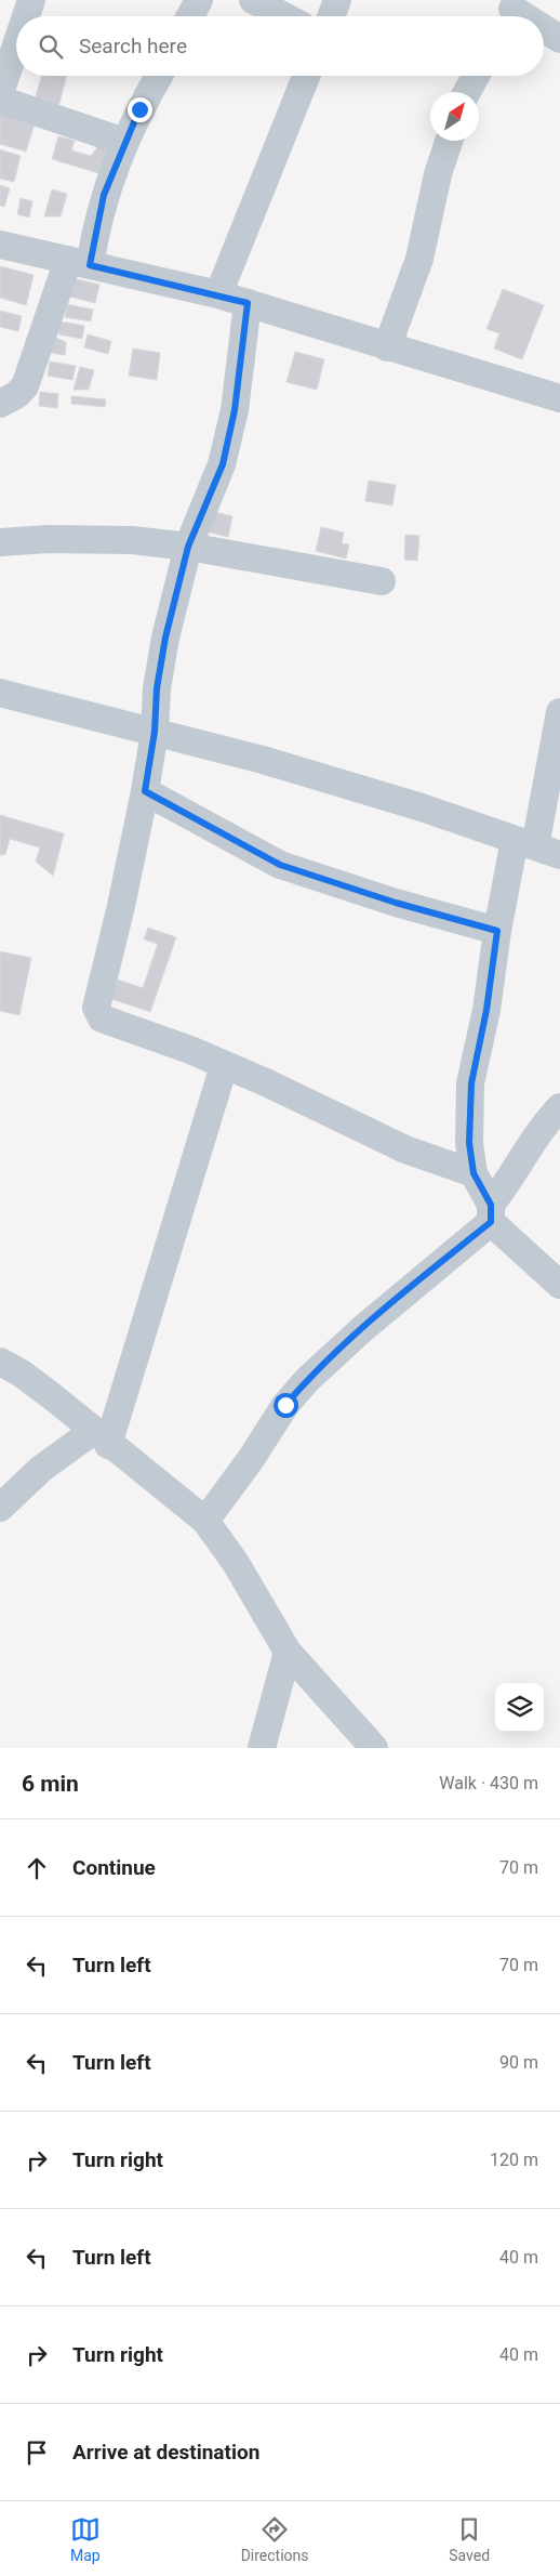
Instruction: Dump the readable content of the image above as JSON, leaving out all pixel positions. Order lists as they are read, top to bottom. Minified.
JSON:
{"north":"top right","page":{"search":"Search here","heading":["6 min","Walk · 430 m"],"list":[["Continue","70 m"],["Turn left","70 m"],["Turn left","90 m"],["Turn right","120 m"],["Turn left","40 m"],["Turn right","40 m"],"Arrive at destination"],"nav":["Map","Directions","Saved"]}}
